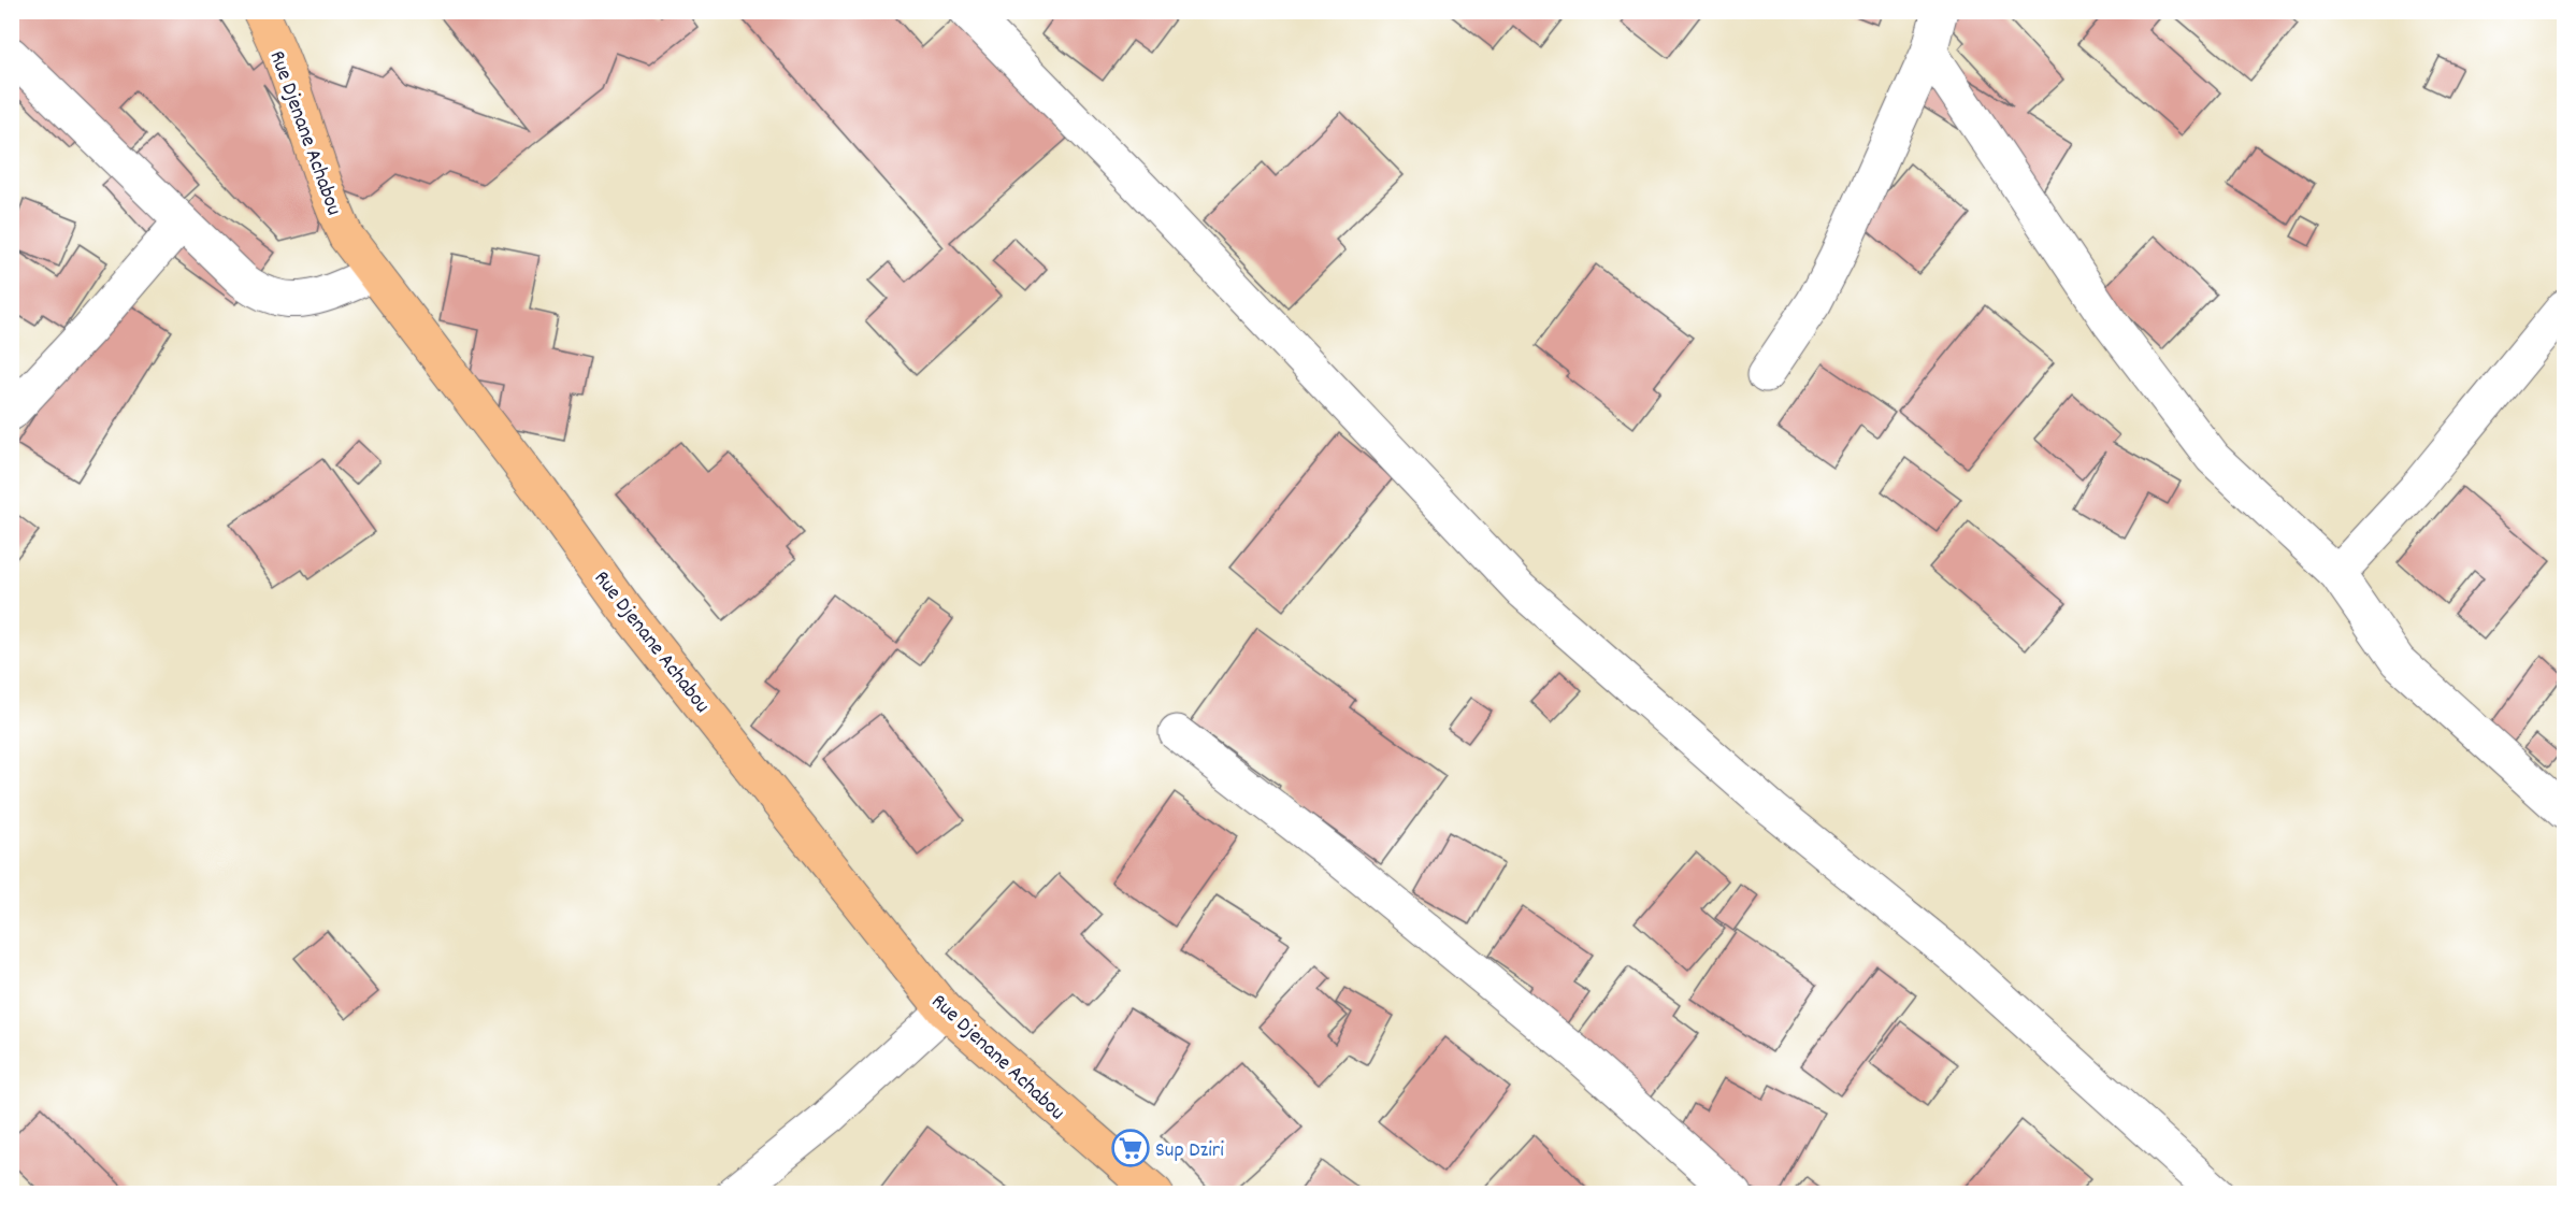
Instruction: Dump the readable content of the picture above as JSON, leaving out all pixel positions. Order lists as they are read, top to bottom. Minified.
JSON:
{"streets":{"main road":["Rue Djenane Achabou"]},"places":{"supermarket":["Sup Dziri"]}}
